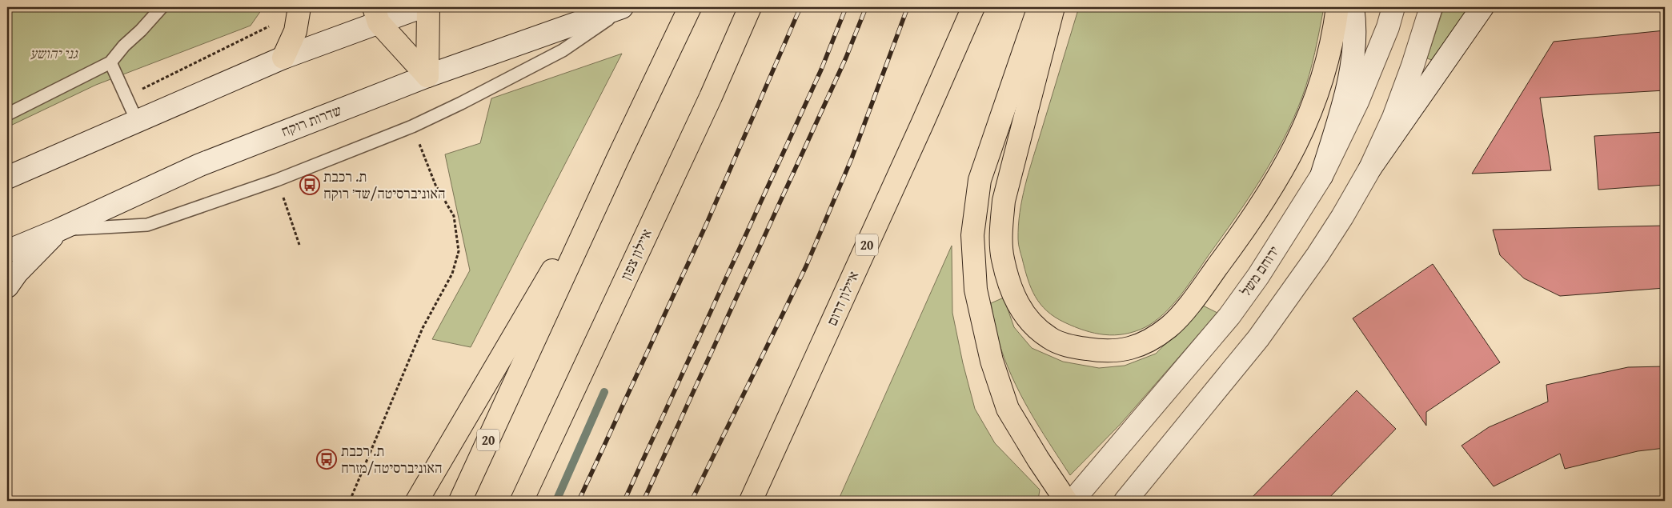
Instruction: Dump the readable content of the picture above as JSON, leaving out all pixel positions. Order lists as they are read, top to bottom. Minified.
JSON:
{"streets":{"highway":["20","איילון צפון","איילון דרום"],"main road":["שדרות רוקח","ירוחם משל"]},"parks":["גני יהושע"],"places":{"bus stop":["ת. רכבת האוניברסיטה/שד׳ רוקח","ת. רכבת האוניברסיטה/מזרח"]}}
